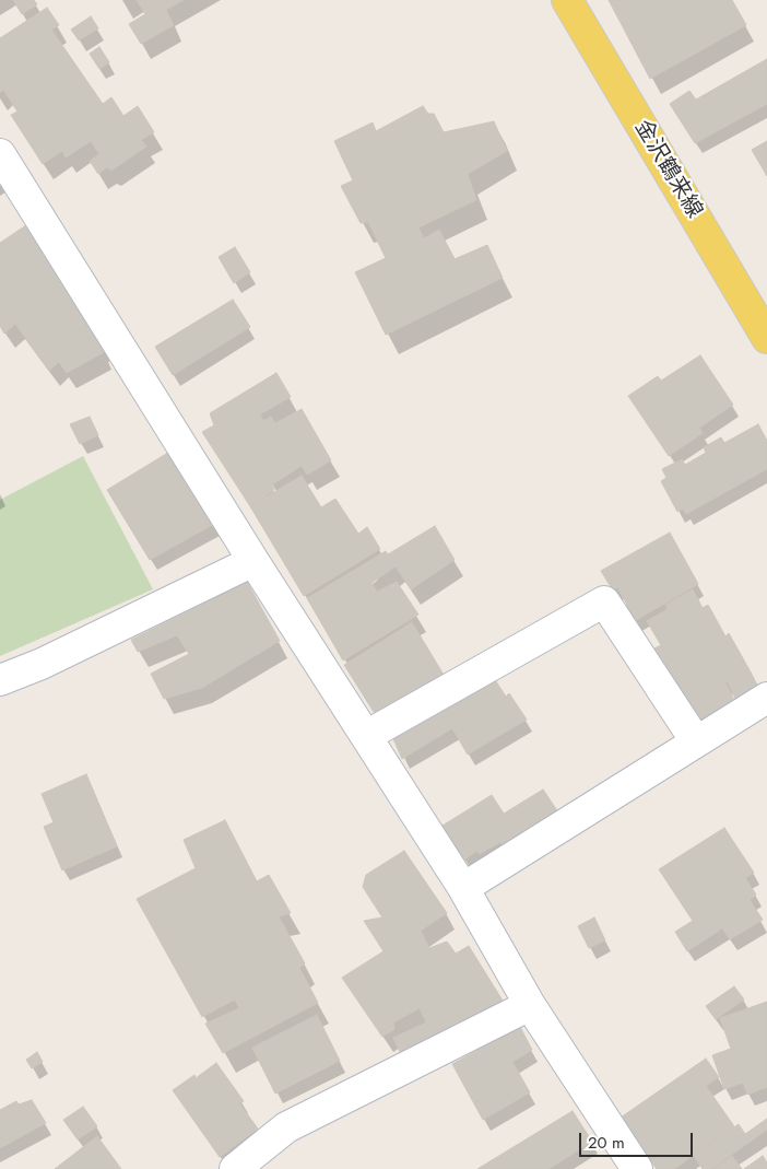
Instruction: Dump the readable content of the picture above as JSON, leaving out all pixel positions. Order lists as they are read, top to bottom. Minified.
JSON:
{"streets":{"main road":["金沢鶴来線"]},"scale_bar":"20 m"}
